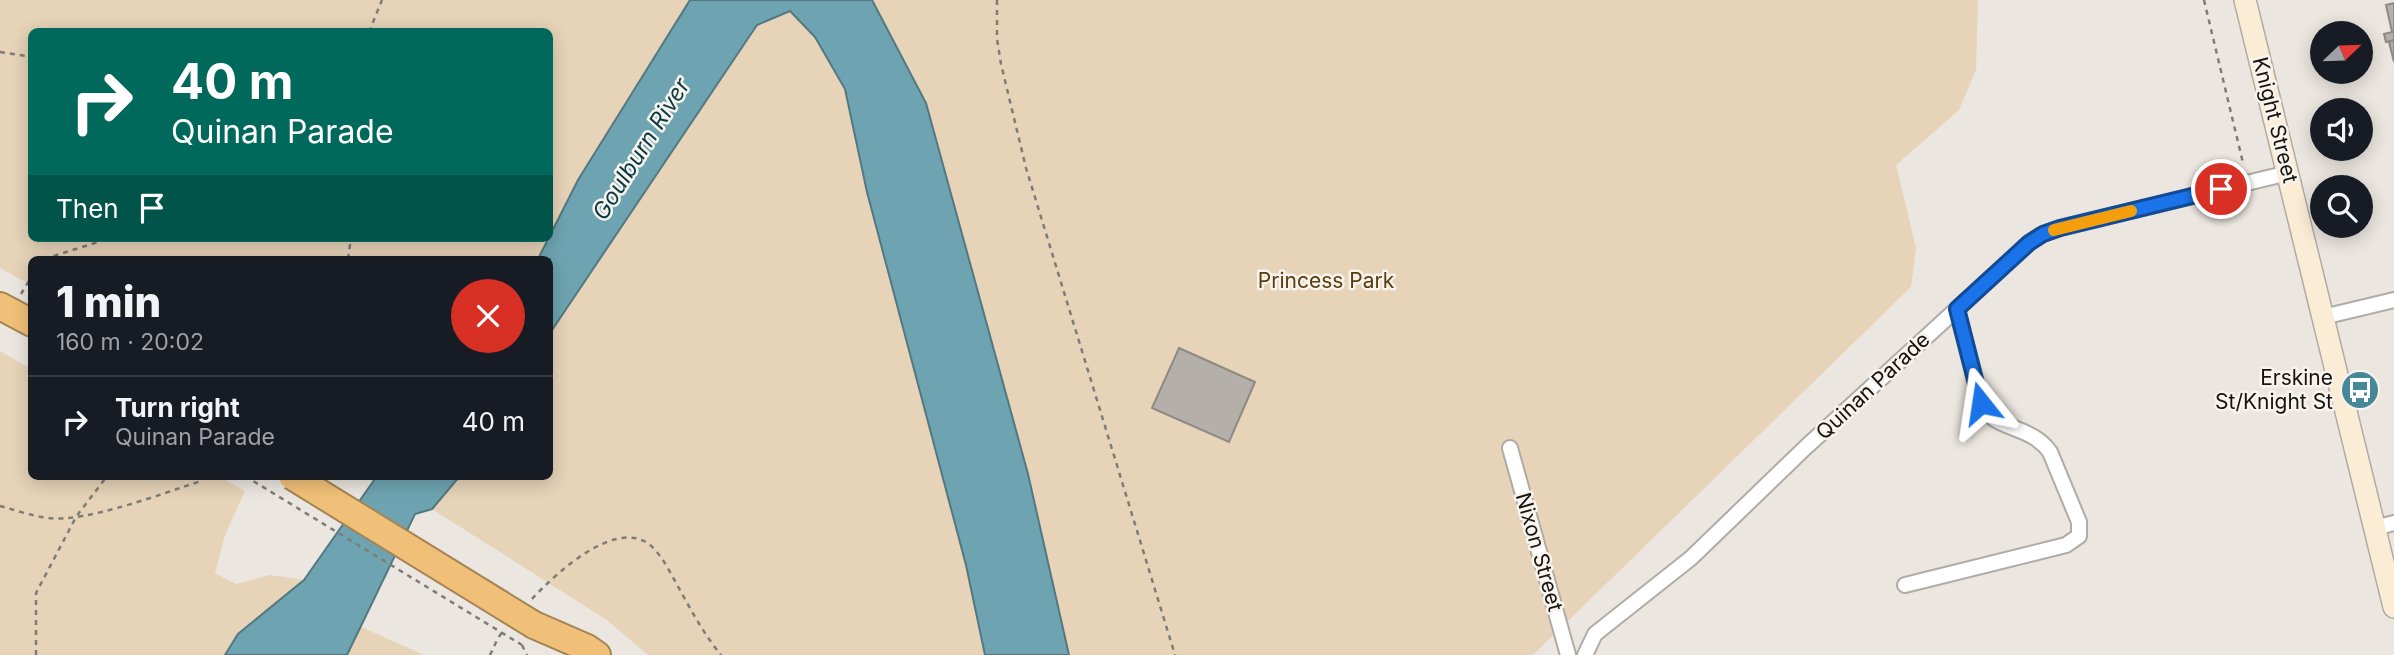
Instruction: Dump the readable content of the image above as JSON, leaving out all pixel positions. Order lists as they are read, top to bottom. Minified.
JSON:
{"streets":{"street":["Knight Street","Quinan Parade","Nixon Street"]},"crossings":[["Knight Street","Quinan Parade"]],"water":["Goulburn River"],"parks":["Princess Park"],"places":{"bus stop":["Erskine St/Knight St"]},"north":"top right","page":{"turn":["40 m","Quinan Parade"],"then":"Then","heading":["1 min","160 m · 20:02"],"list":[{"name":"Turn right","note":"Quinan Parade","value":"40 m"}]}}
